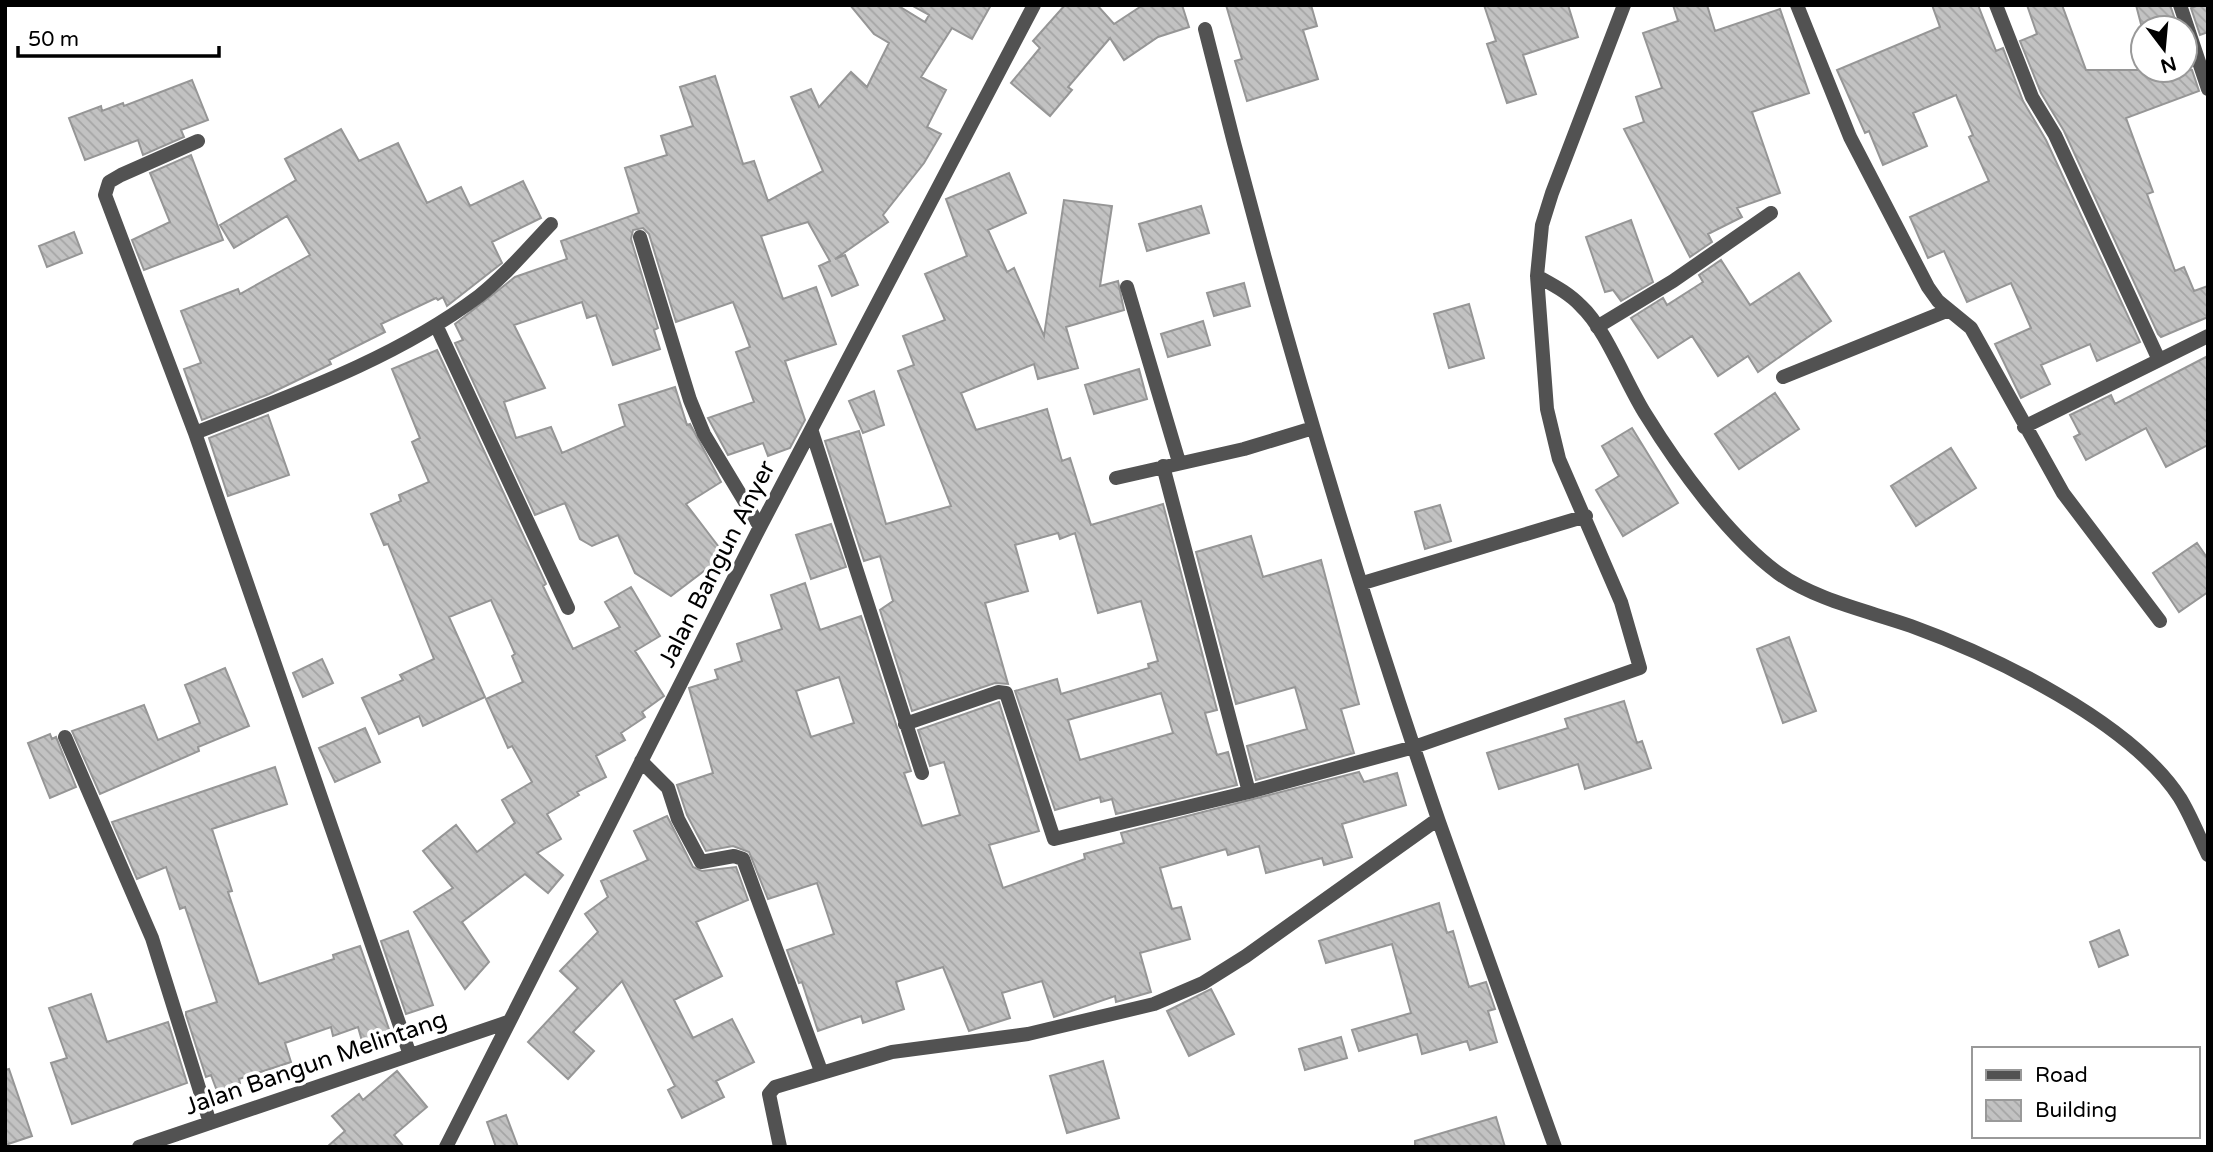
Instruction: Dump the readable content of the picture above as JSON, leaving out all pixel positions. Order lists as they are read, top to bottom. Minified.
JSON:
{"streets":{"street":["Jalan Bangun Anyer","Jalan Bangun Melintang"]},"crossings":[["Jalan Bangun Anyer","Jalan Bangun Melintang"]],"legend":["Road","Building"],"scale_bar":"50 m","north":"bottom"}
